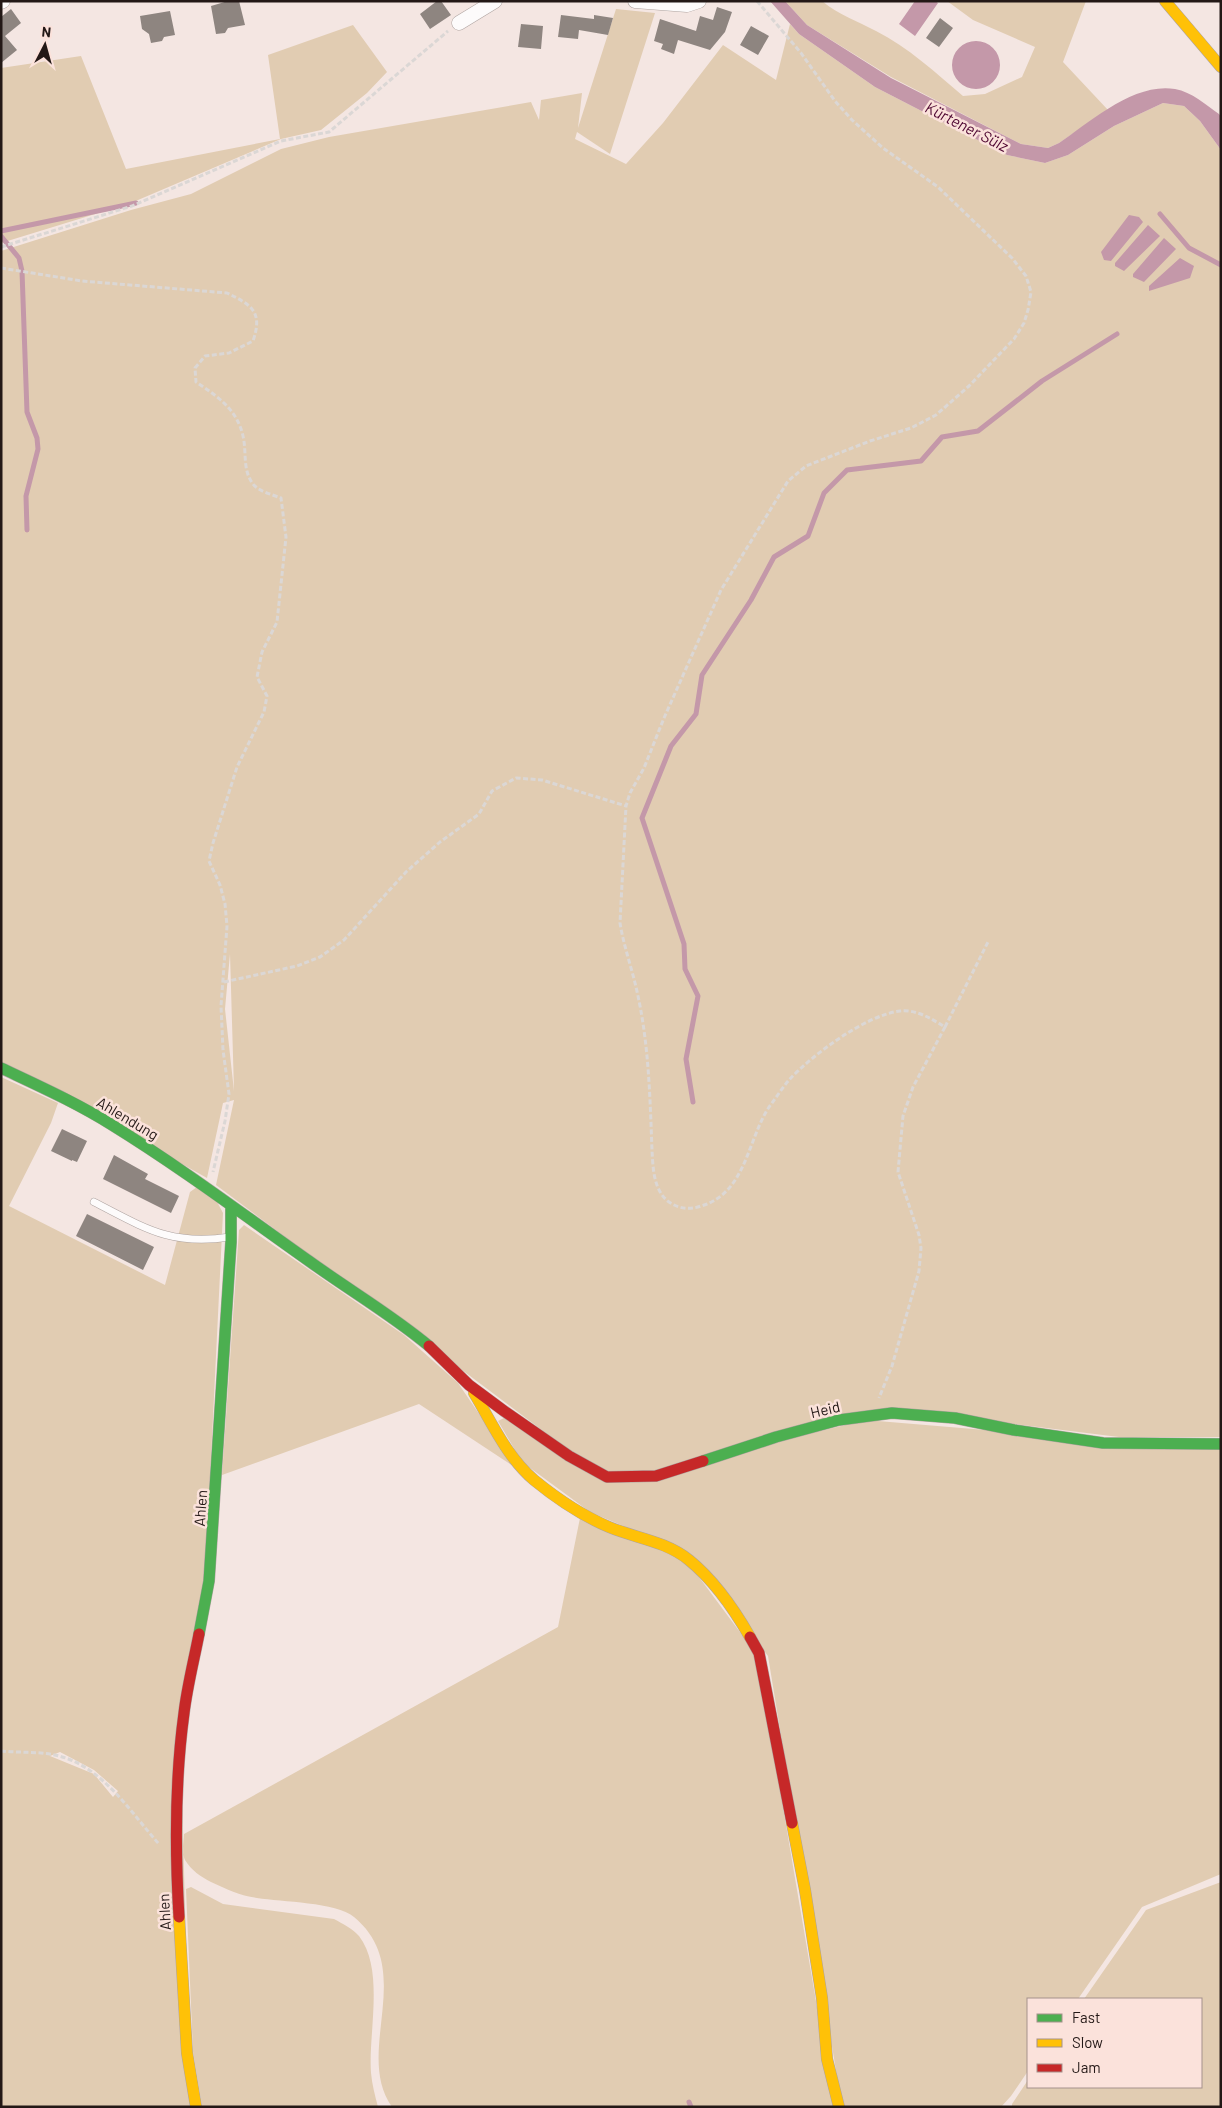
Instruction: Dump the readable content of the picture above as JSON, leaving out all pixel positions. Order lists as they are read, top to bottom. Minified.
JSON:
{"streets":{"street":["Ahlendung","Heid","Ahlen"]},"crossings":[["Ahlendung","Ahlen"]],"water":["Kürtener Sülz"],"legend":["Fast","Slow","Jam"],"north":"top"}
